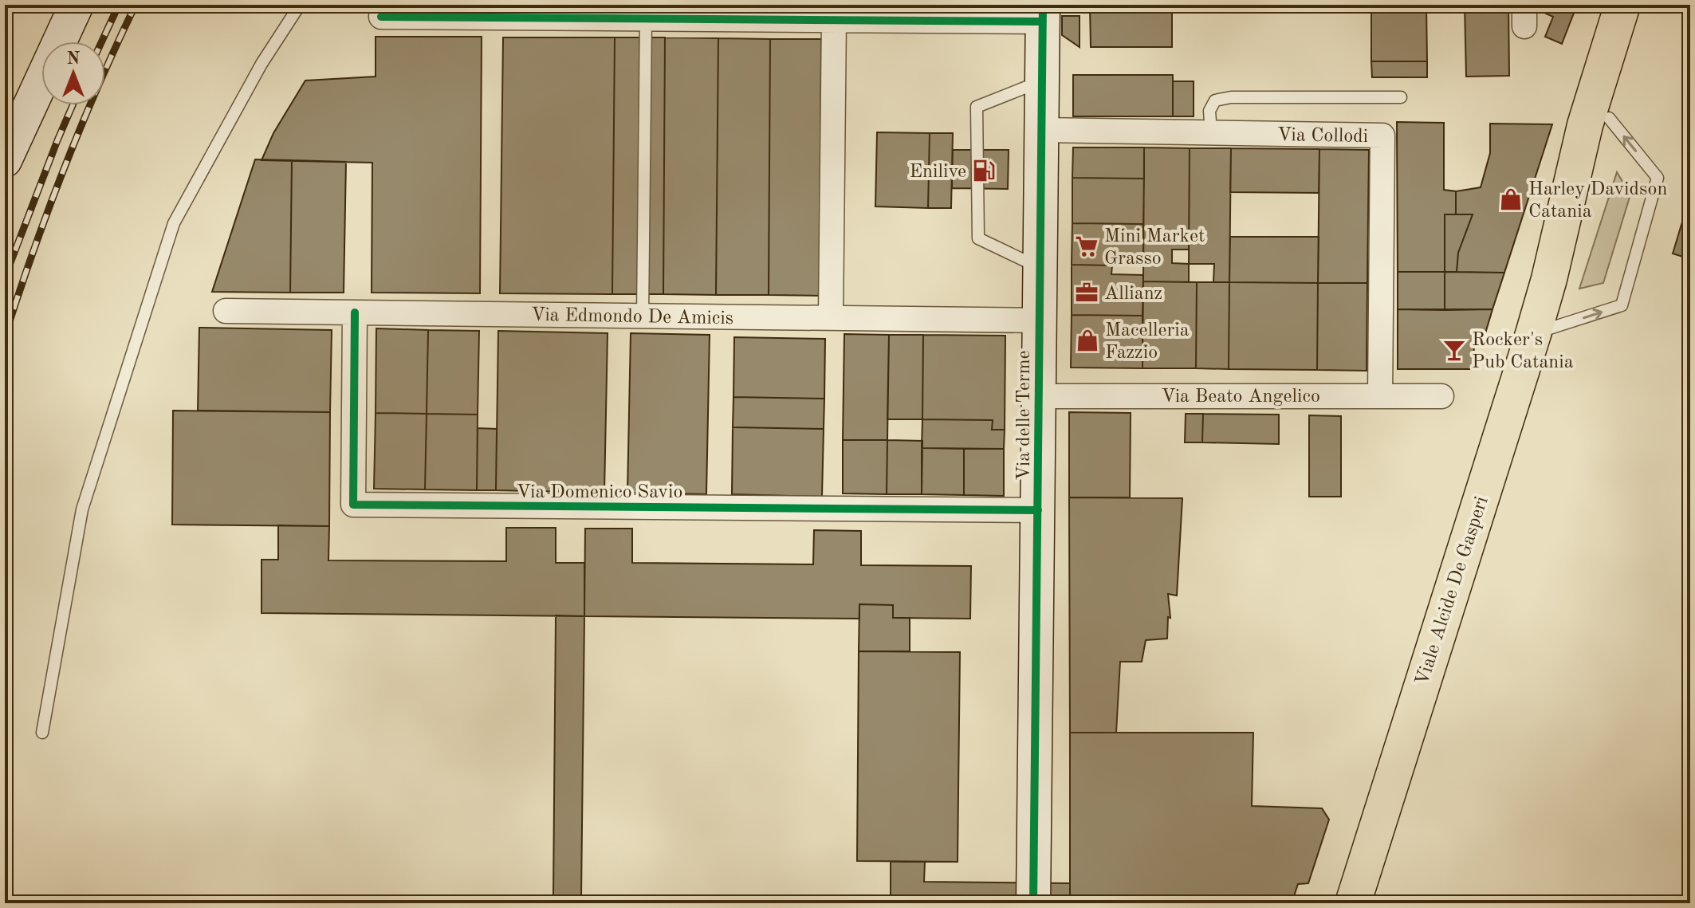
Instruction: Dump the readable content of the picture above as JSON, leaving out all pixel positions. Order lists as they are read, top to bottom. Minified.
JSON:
{"streets":{"main road":["Viale Alcide De Gasperi"],"street":["Via Collodi","Via Edmondo De Amicis","Via Beato Angelico","Via delle Terme","Via Domenico Savio"]},"crossings":[["Via Collodi","Via Beato Angelico"],["Via Collodi","Via delle Terme"],["Via Edmondo De Amicis","Via delle Terme"],["Via Edmondo De Amicis","Via Domenico Savio"],["Via Beato Angelico","Via delle Terme"],["Via delle Terme","Via Domenico Savio"]],"places":{"fuel station":["Enilive"],"shop":["Harley Davidson Catania","Macelleria Fazzio"],"supermarket":["Mini Market Grasso"],"office":["Allianz"],"bar":["Rocker's Pub Catania"]},"north":"top"}
